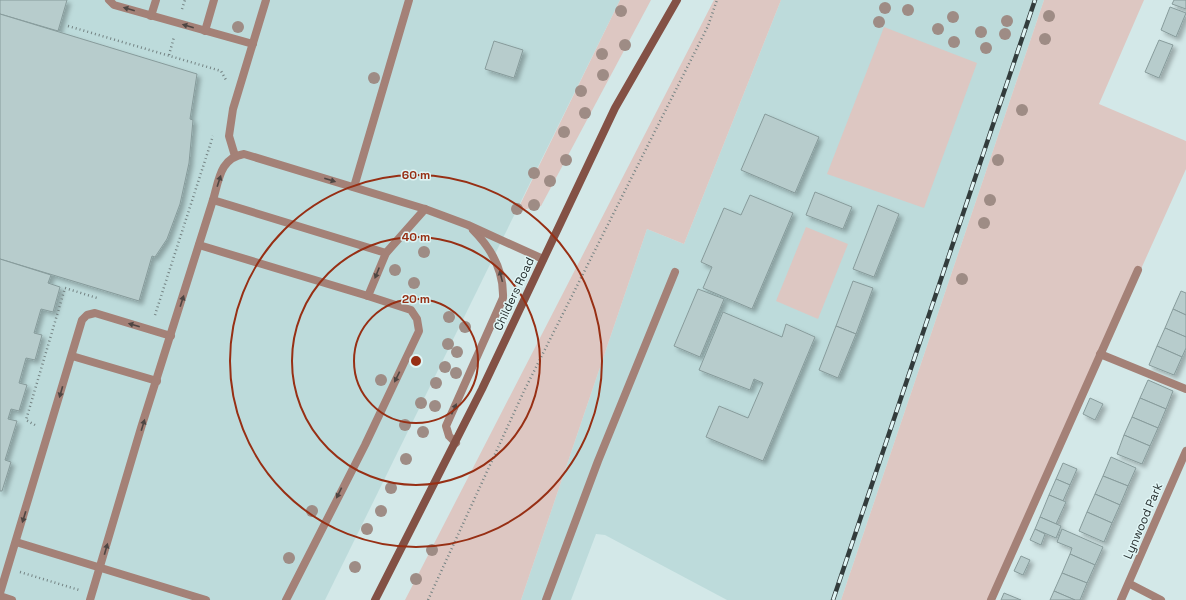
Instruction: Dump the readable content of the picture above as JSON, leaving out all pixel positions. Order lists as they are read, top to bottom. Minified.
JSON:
{"streets":{"main road":["Childers Road"],"street":["Lynwood Park"]},"rings":["60 m","40 m","20 m"]}
